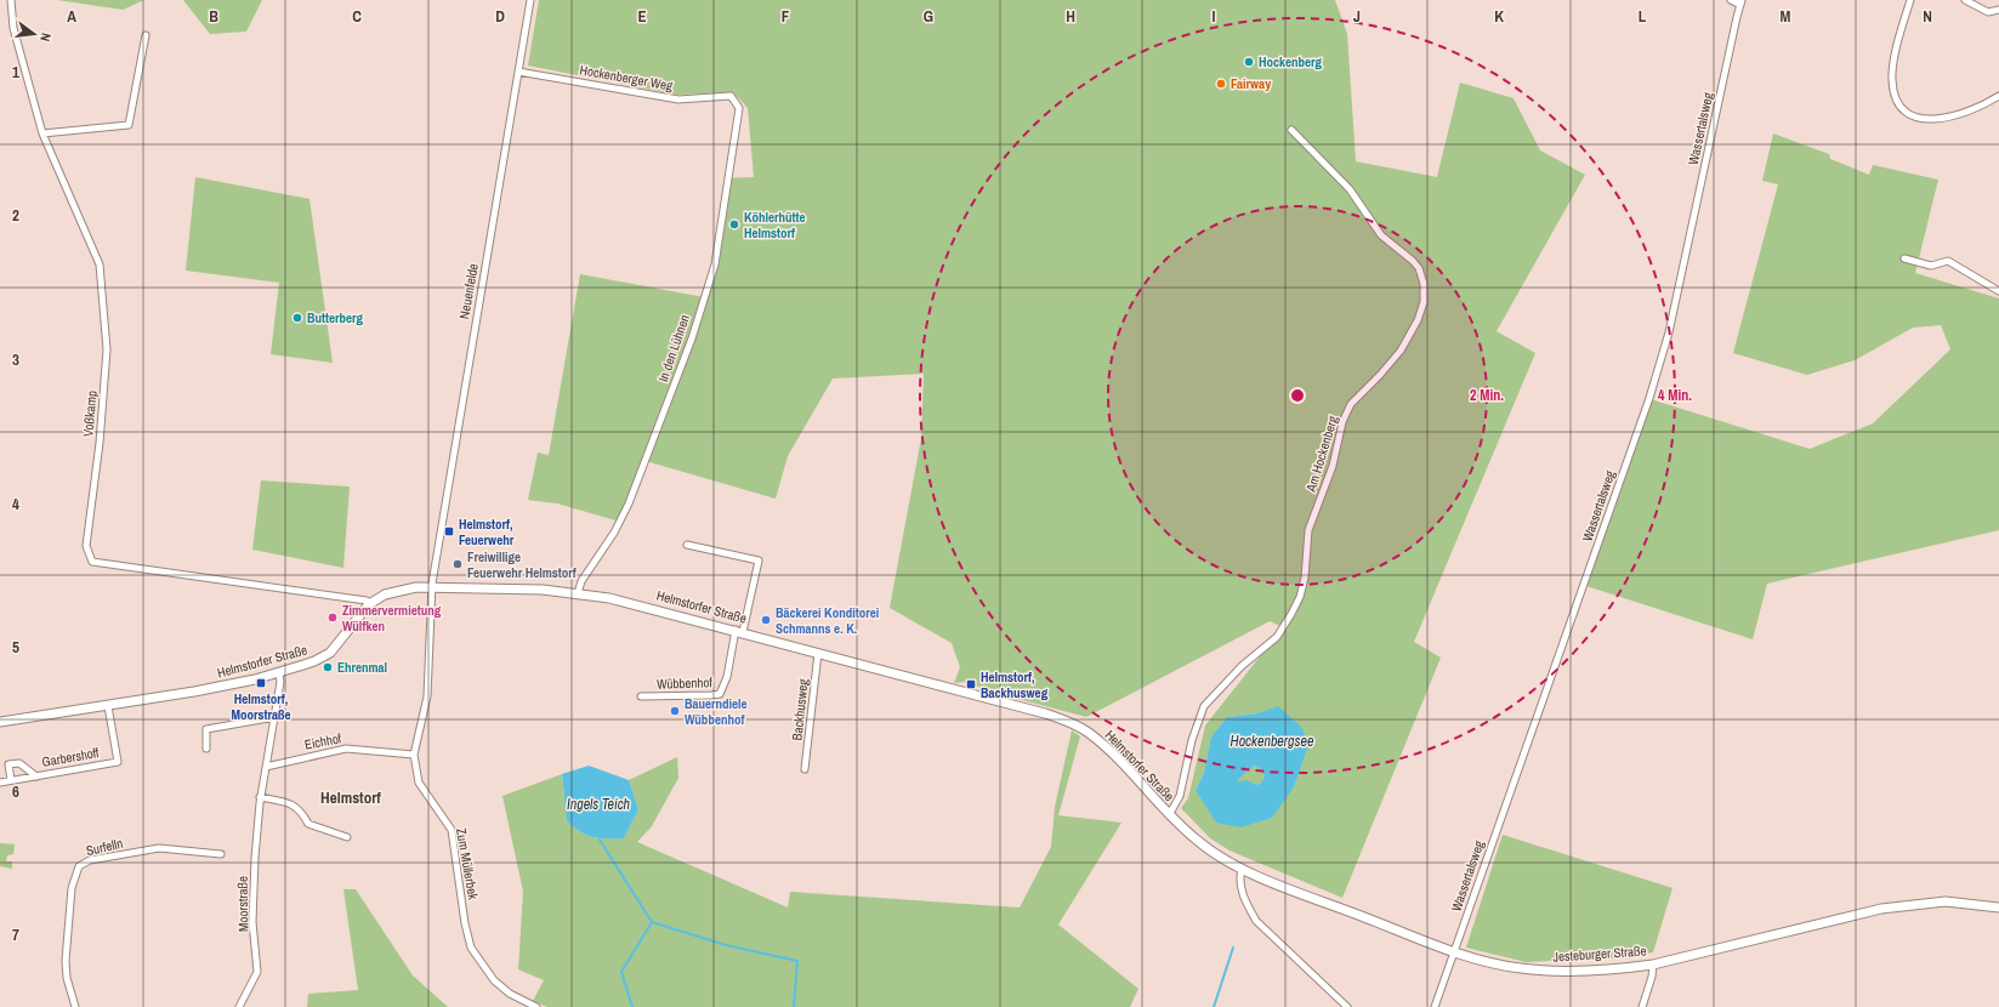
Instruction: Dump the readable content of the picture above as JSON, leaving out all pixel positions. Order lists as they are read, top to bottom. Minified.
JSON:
{"streets":{"main road":["Helmstorfer Straße","Jesteburger Straße"],"street":["Hockenberger Weg","Wassertalsweg","Neuenfelde","In den Lühnen","Voßkamp","Am Hockenberg","Wübbenhof","Backhusweg","Eichhof","Garbershoff","Surfelln","Zum Müllerbek","Moorstraße"]},"crossings":[["Hockenberger Weg","Neuenfelde"],["Hockenberger Weg","In den Lühnen"],["Wassertalsweg","Jesteburger Straße"],["Neuenfelde","Helmstorfer Straße"],["Neuenfelde","Zum Müllerbek"],["In den Lühnen","Helmstorfer Straße"],["Voßkamp","Helmstorfer Straße"],["Am Hockenberg","Helmstorfer Straße"],["Helmstorfer Straße","Wübbenhof"],["Helmstorfer Straße","Backhusweg"],["Helmstorfer Straße","Garbershoff"],["Helmstorfer Straße","Zum Müllerbek"],["Helmstorfer Straße","Moorstraße"],["Helmstorfer Straße","Jesteburger Straße"],["Eichhof","Zum Müllerbek"],["Eichhof","Moorstraße"]],"districts":["Helmstorf"],"water":["Hockenbergsee","Ingels Teich"],"places":{"other":["Hockenberg","Fairway","Köhlerhütte Helmstorf","Butterberg","Freiwillige Feuerwehr Helmstorf","Zimmervermietung Wülfken","Bäckerei Konditorei Schmanns e. K.","Ehrenmal","Bauerndiele Wübbenhof"],"transit":["Helmstorf, Feuerwehr","Helmstorf, Moorstraße","Helmstorf, Backhusweg"]},"north":"right","grid":{"columns":["A","B","C","D","E","F","G","H","I","J","K","L","M","N"],"rows":["1","2","3","4","5","6","7"]},"rings":["2 Min.","4 Min."]}
